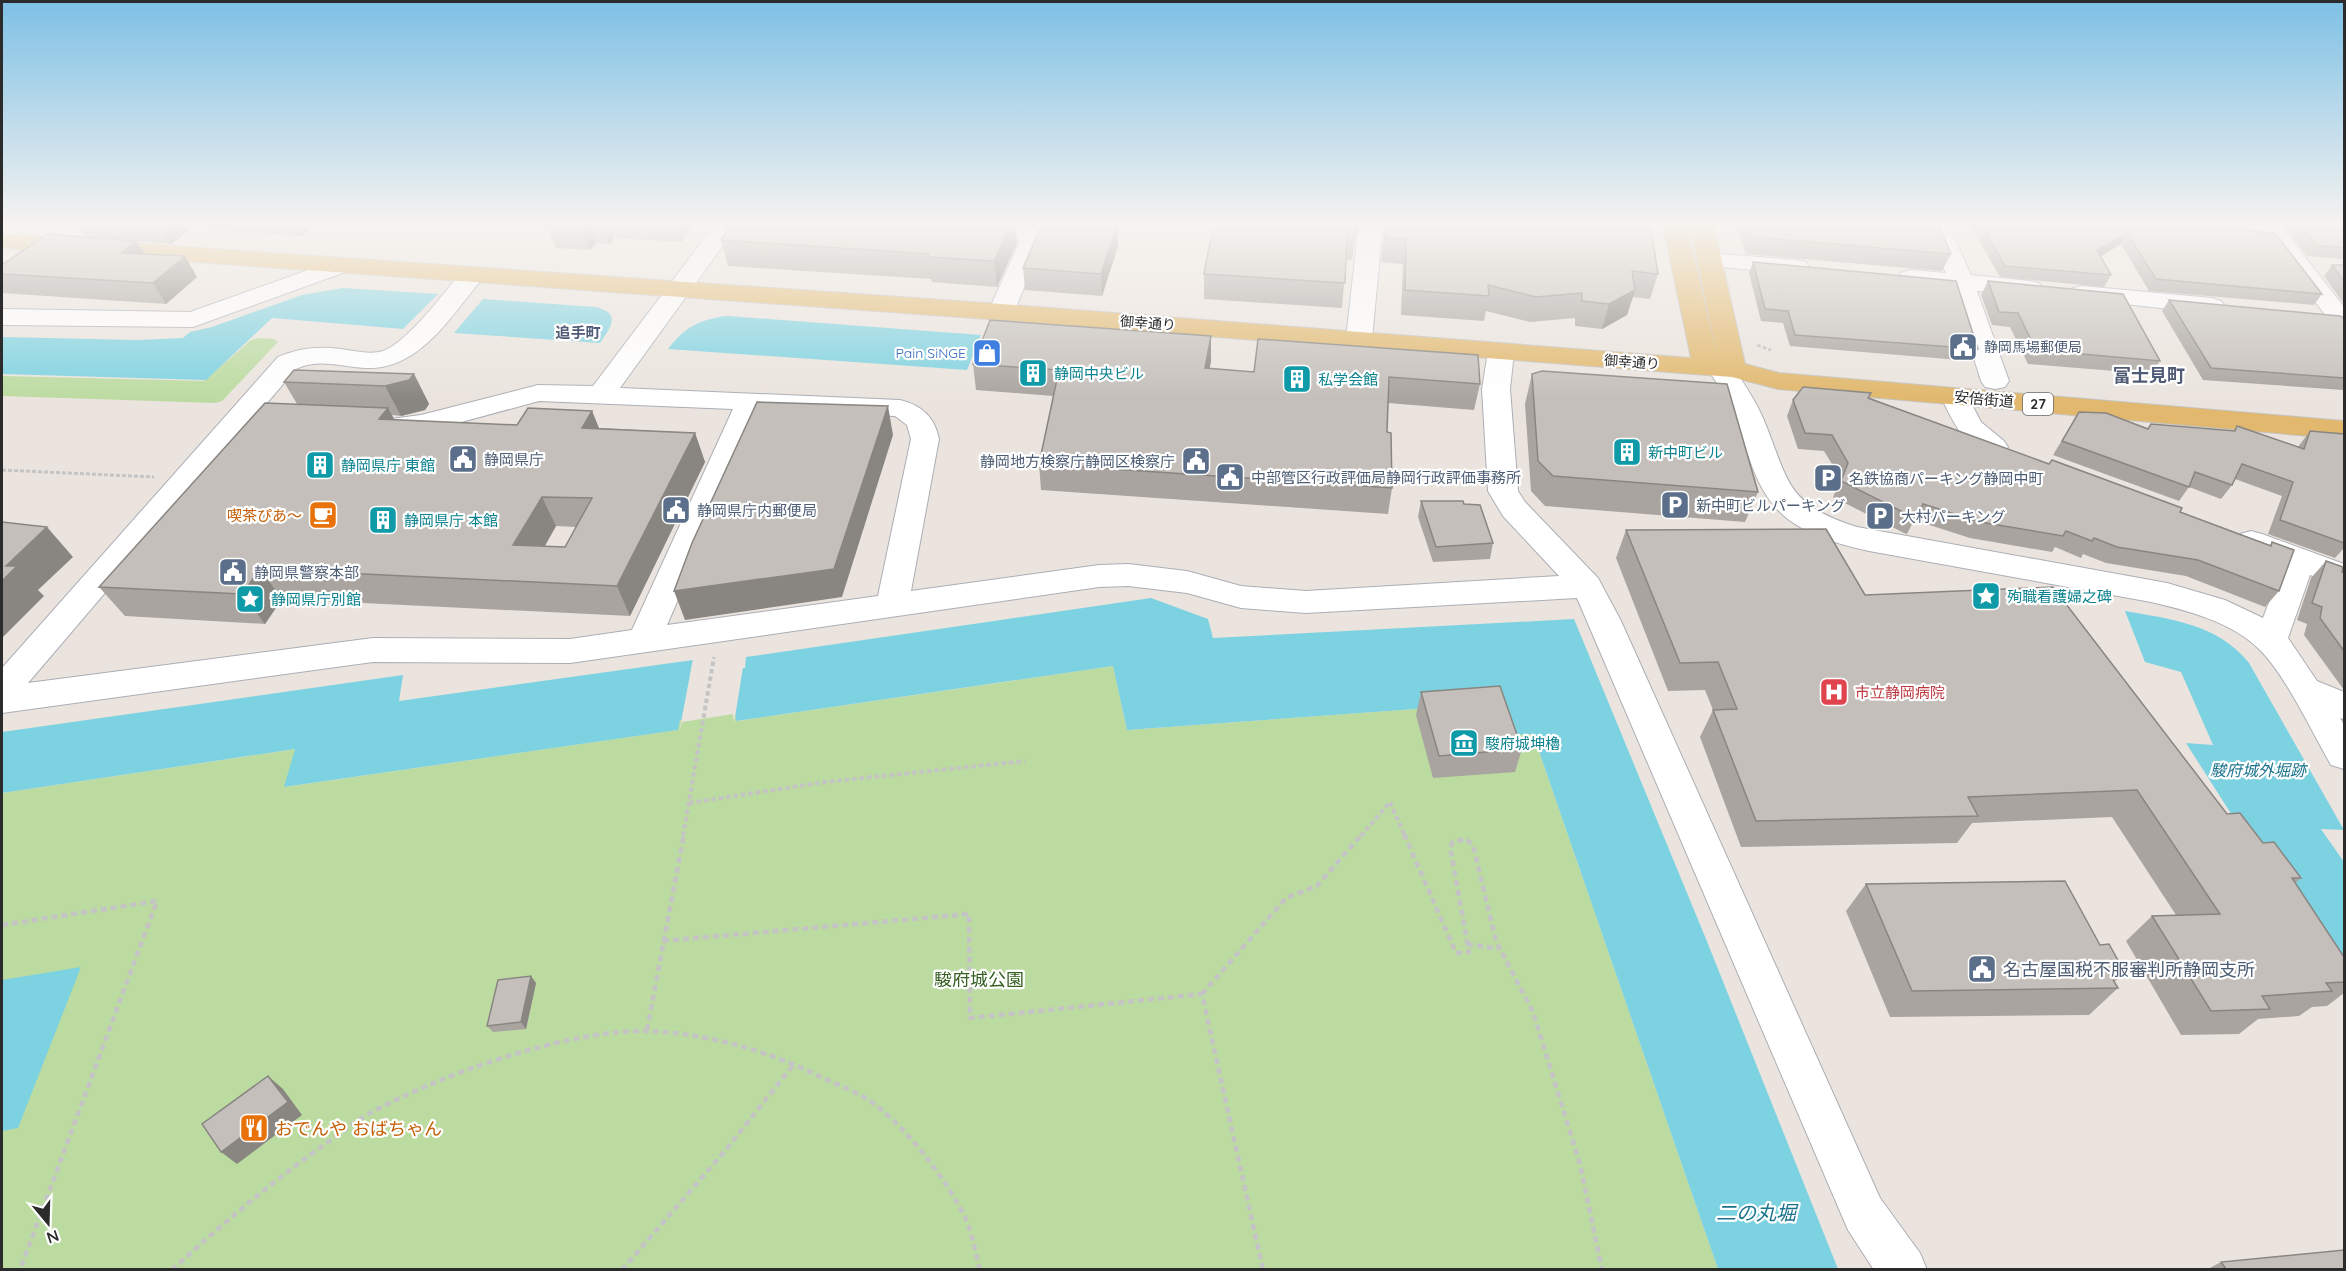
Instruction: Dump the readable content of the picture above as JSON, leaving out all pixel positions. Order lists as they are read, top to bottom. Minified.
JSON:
{"streets":{"main road":["御幸通り","安倍街道","27"]},"crossings":[["御幸通り","安倍街道"]],"districts":["追手町","富士見町"],"water":["駿府城外堀跡","二の丸堀"],"parks":["駿府城公園"],"places":{"public building":["静岡馬場郵便局","静岡県庁","静岡地方検察庁静岡区検察庁","中部管区行政評価局静岡行政評価事務所","静岡県庁内郵便局","静岡県警察本部","名古屋国税不服審判所静岡支所"],"shop":["Pain SiNGE"],"building":["静岡中央ビル","私学会館","新中町ビル","静岡県庁 東館","静岡県庁 本館"],"parking":["名鉄協商パーキング静岡中町","新中町ビルパーキング","大村パーキング"],"cafe":["喫茶ぴあ〜"],"place":["殉職看護婦之碑","静岡県庁別館"],"hospital":["市立静岡病院"],"museum":["駿府城坤櫓"],"restaurant":["おでんや おばちゃん"]},"north":"bottom"}
